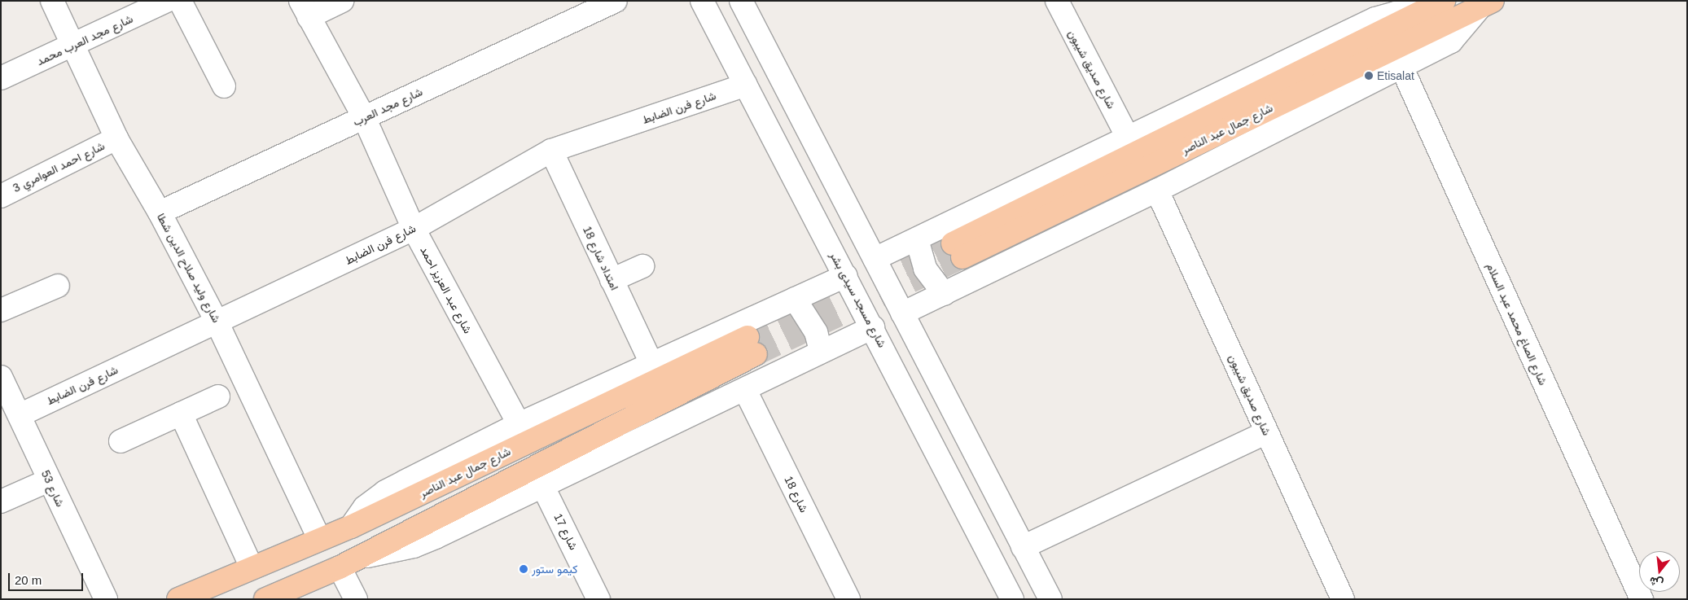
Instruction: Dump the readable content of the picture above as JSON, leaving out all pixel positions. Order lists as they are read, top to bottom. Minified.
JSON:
{"streets":{"main road":["شارع جمال عبد الناصر"],"street":["شارع مجد العرب محمد","شارع صديق شيبون","شارع مجد العرب","شارع فرن الضابط","شارع احمد العوامري 3","امتداد شارع 18","شارع وليد صلاح الدين شطا","شارع عبد العزيز احمد","شارع مسجد سيدى بشر","شارع الصاغ محمد عبد السلام","شارع 53","شارع 18","شارع 17"]},"crossings":[["شارع مجد العرب محمد","شارع وليد صلاح الدين شطا"],["شارع مجد العرب","شارع وليد صلاح الدين شطا"],["شارع مجد العرب","شارع عبد العزيز احمد"],["شارع فرن الضابط","امتداد شارع 18"],["شارع فرن الضابط","شارع وليد صلاح الدين شطا"],["شارع فرن الضابط","شارع عبد العزيز احمد"],["شارع فرن الضابط","شارع مسجد سيدى بشر"],["شارع فرن الضابط","شارع 53"],["شارع جمال عبد الناصر","شارع وليد صلاح الدين شطا"],["شارع جمال عبد الناصر","شارع الصاغ محمد عبد السلام"],["شارع احمد العوامري 3","شارع وليد صلاح الدين شطا"]],"places":["Etisalat","كيمو ستور"],"scale_bar":"20 m","north":"bottom"}
